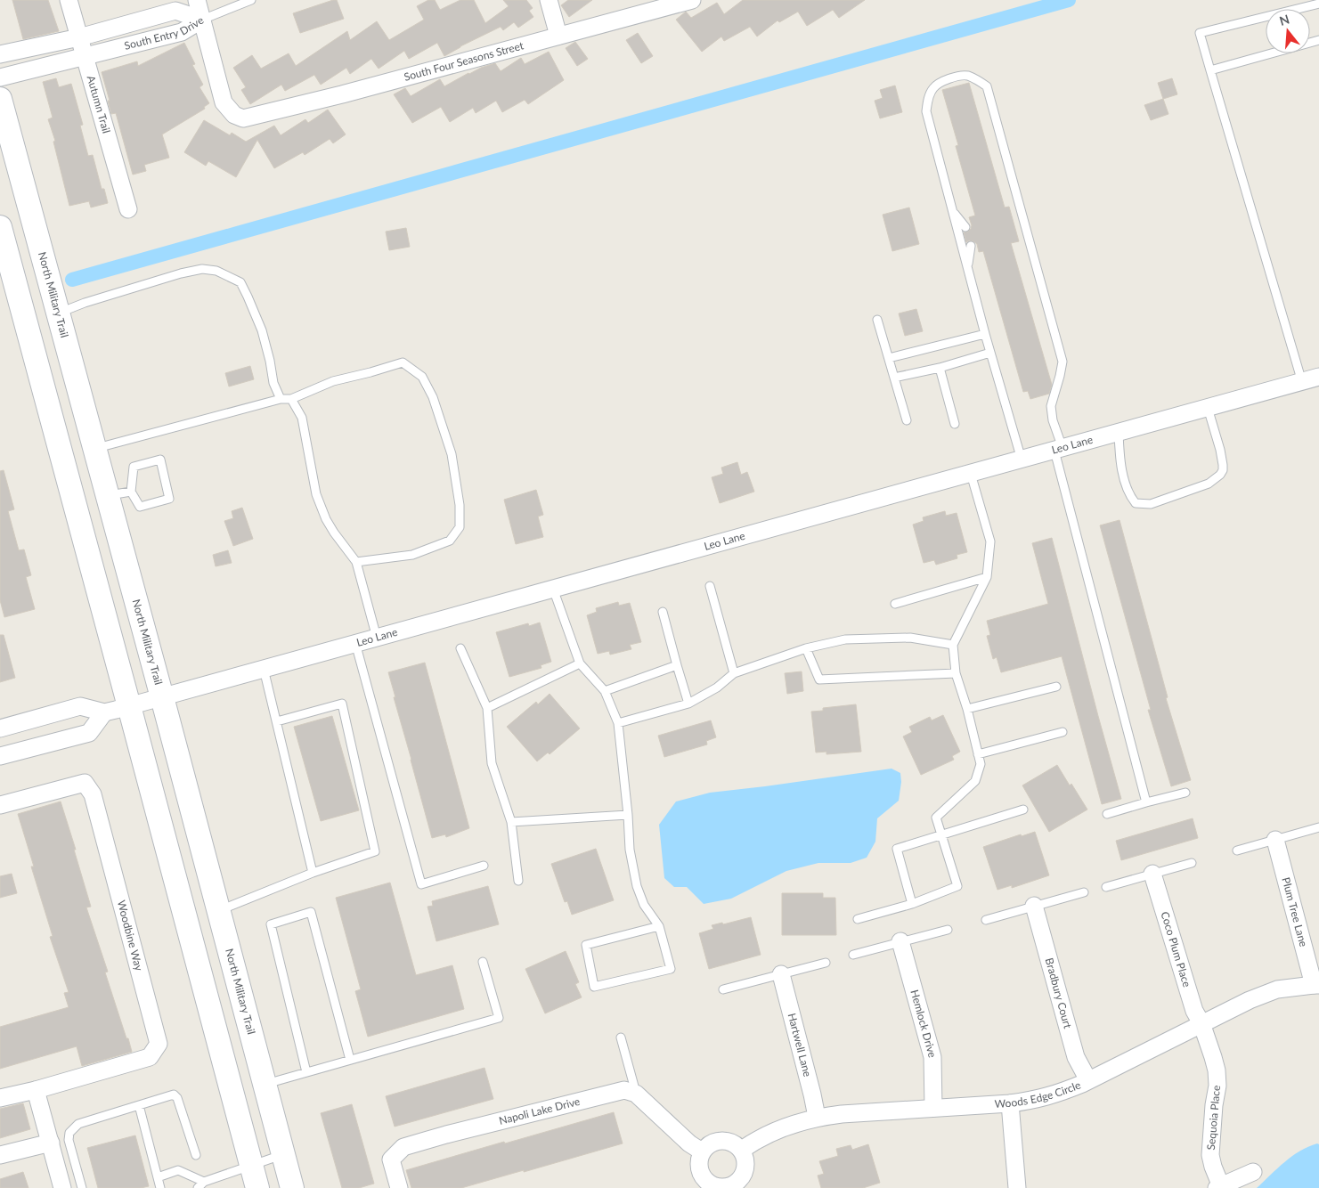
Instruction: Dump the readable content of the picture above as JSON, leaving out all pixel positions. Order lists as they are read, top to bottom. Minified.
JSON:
{"streets":{"main road":["North Military Trail"],"street":["South Entry Drive","South Four Seasons Street","Autumn Trail","Leo Lane","Plum Tree Lane","Woodbine Way","Coco Plum Place","Bradbury Court","Hemlock Drive","Hartwell Lane","Woods Edge Circle","Napoli Lake Drive","Sequoia Place"]},"crossings":[["South Entry Drive","South Four Seasons Street"],["South Entry Drive","Autumn Trail"],["North Military Trail","Leo Lane"],["Plum Tree Lane","Woods Edge Circle"],["Coco Plum Place","Woods Edge Circle"],["Coco Plum Place","Sequoia Place"],["Bradbury Court","Woods Edge Circle"],["Hemlock Drive","Woods Edge Circle"],["Hartwell Lane","Woods Edge Circle"],["Woods Edge Circle","Sequoia Place"]],"north":"top"}
